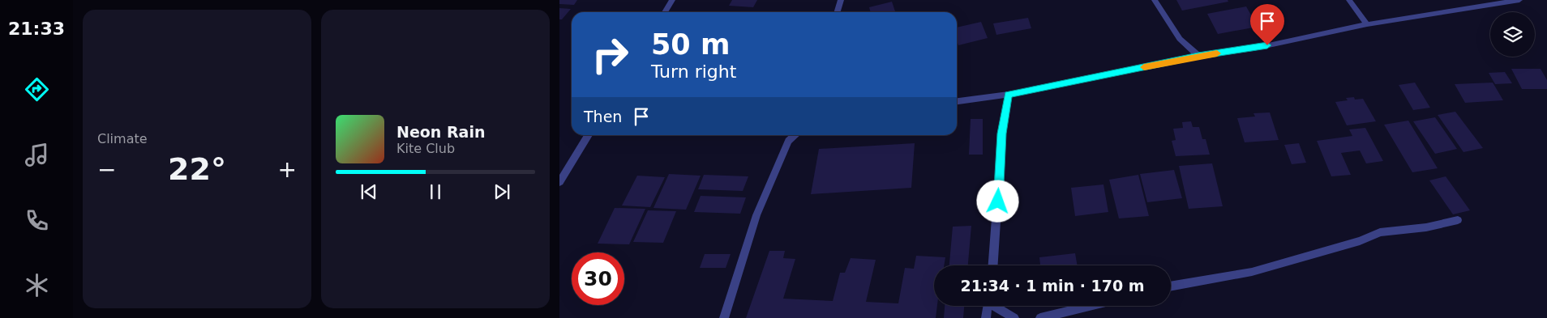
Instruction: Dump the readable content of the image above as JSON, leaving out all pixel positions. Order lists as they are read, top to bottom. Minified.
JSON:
{"page":{"tabs":"21:33","tile":"Climate","turn":["50 m","Turn right"],"then":"Then","song":["Neon Rain","Kite Club"],"heat":["−","22°","+"],"limit":"30","trip":"21:34 · 1 min · 170 m"}}
